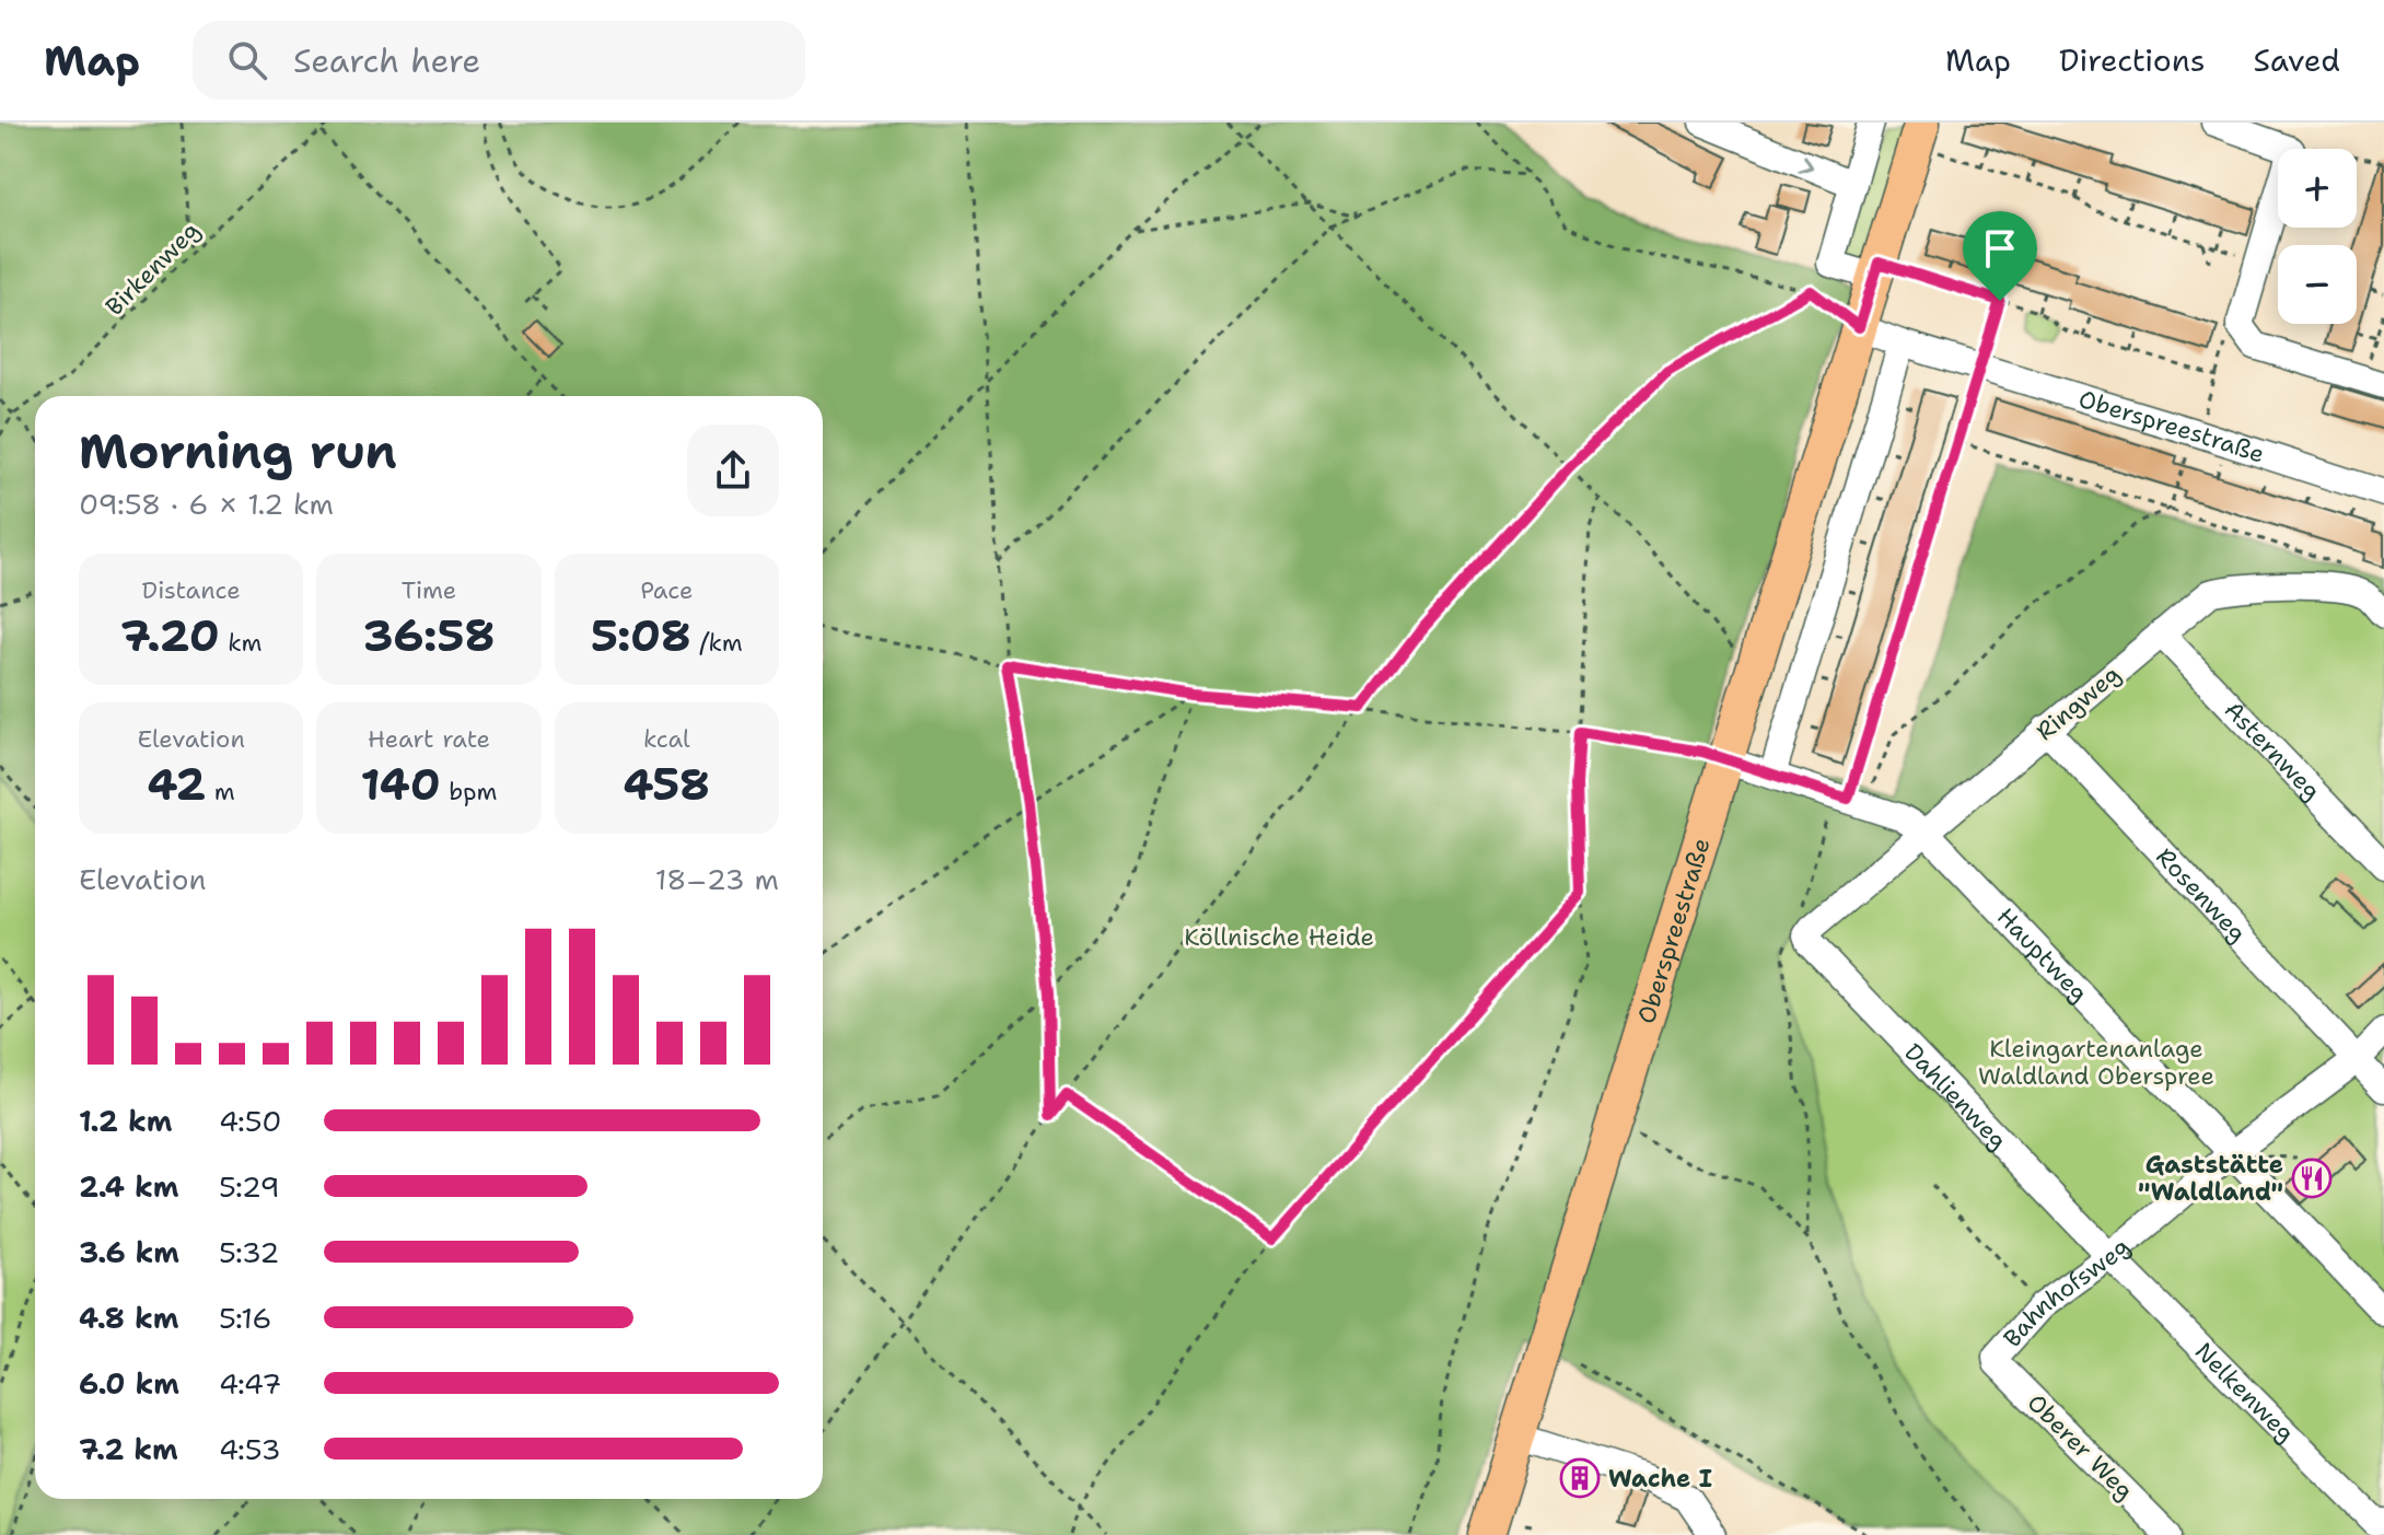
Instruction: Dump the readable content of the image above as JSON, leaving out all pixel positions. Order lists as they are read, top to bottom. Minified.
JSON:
{"streets":{"main road":["Oberspreestraße"],"street":["Ringweg","Asternweg","Rosenweg","Hauptweg","Dahlienweg","Bahnhofsweg","Nelkenweg","Oberer Weg"],"path":["Birkenweg"]},"crossings":[["Oberspreestraße","Hauptweg"],["Ringweg","Asternweg"],["Ringweg","Rosenweg"],["Ringweg","Hauptweg"],["Ringweg","Dahlienweg"],["Rosenweg","Bahnhofsweg"],["Hauptweg","Bahnhofsweg"],["Dahlienweg","Bahnhofsweg"],["Dahlienweg","Nelkenweg"],["Bahnhofsweg","Nelkenweg"],["Bahnhofsweg","Oberer Weg"]],"parks":["Köllnische Heide","Kleingartenanlage Waldland Oberspree"],"places":{"restaurant":["Gaststätte \"Waldland\""],"building":["Wache I"]},"page":{"header":"Map","search":"Search here","nav":["Map","Directions","Saved"],"map_buttons":["+","−"],"heading":["Morning run","09:58 · 6 × 1.2 km"],"stats":[["Distance","7.20 km"],["Time","36:58"],["Pace","5:08 /km"],["Elevation","42 m"],["Heart rate","140 bpm"],["kcal","458"]],"chart":["Elevation","18–23 m"],"list":[{"name":"1.2 km","note":"4:50"},{"name":"2.4 km","note":"5:29"},{"name":"3.6 km","note":"5:32"},{"name":"4.8 km","note":"5:16"},{"name":"6.0 km","note":"4:47"},{"name":"7.2 km","note":"4:53"}]}}
